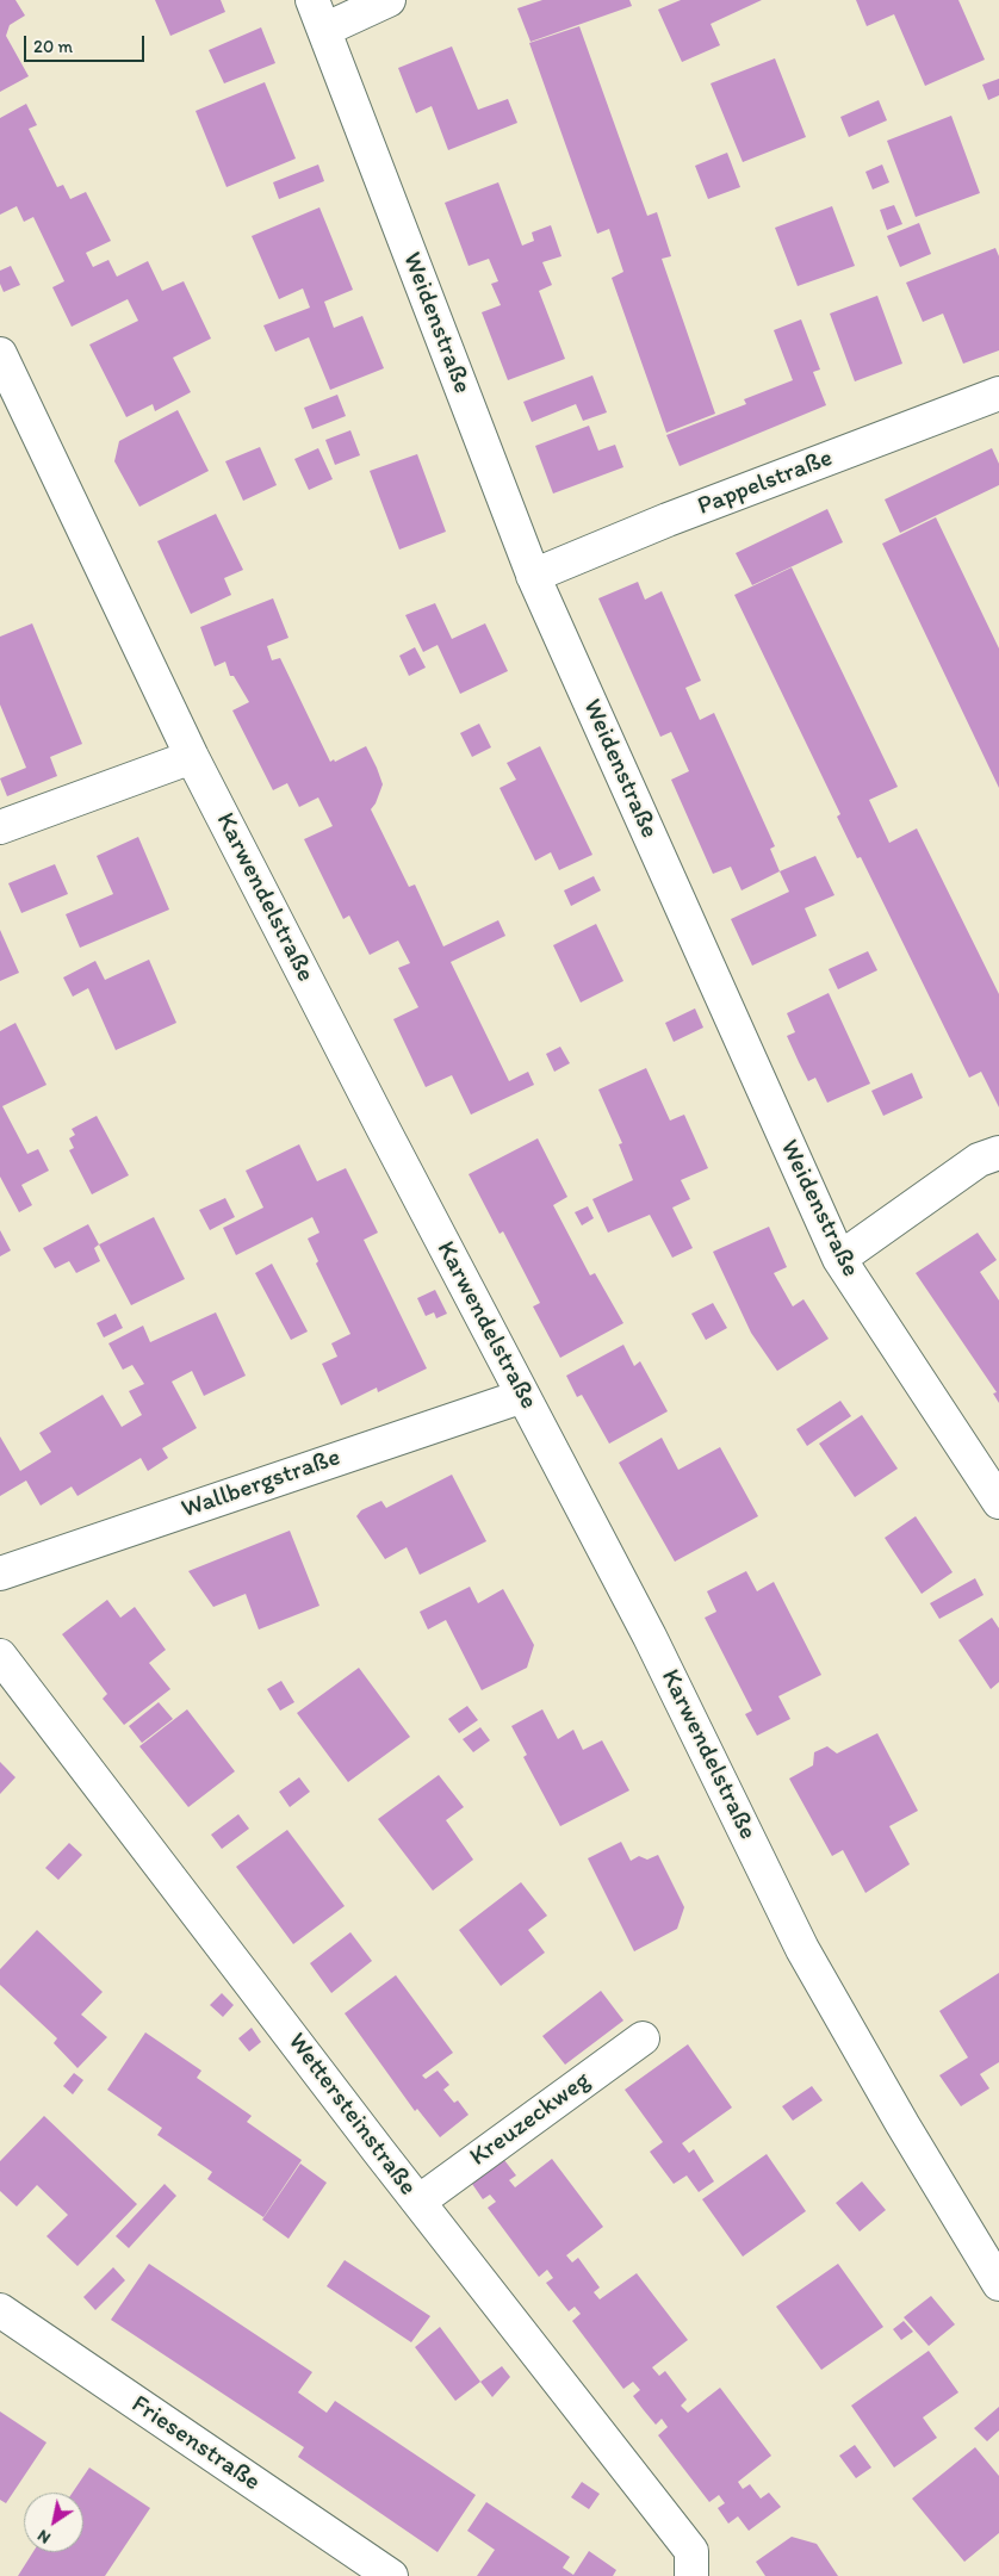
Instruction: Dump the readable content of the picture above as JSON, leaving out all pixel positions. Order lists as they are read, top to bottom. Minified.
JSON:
{"streets":{"street":["Weidenstraße","Pappelstraße","Karwendelstraße","Wallbergstraße","Wettersteinstraße","Kreuzeckweg","Friesenstraße"]},"crossings":[["Weidenstraße","Pappelstraße"],["Karwendelstraße","Wallbergstraße"],["Wettersteinstraße","Kreuzeckweg"]],"scale_bar":"20 m","north":"bottom left"}
